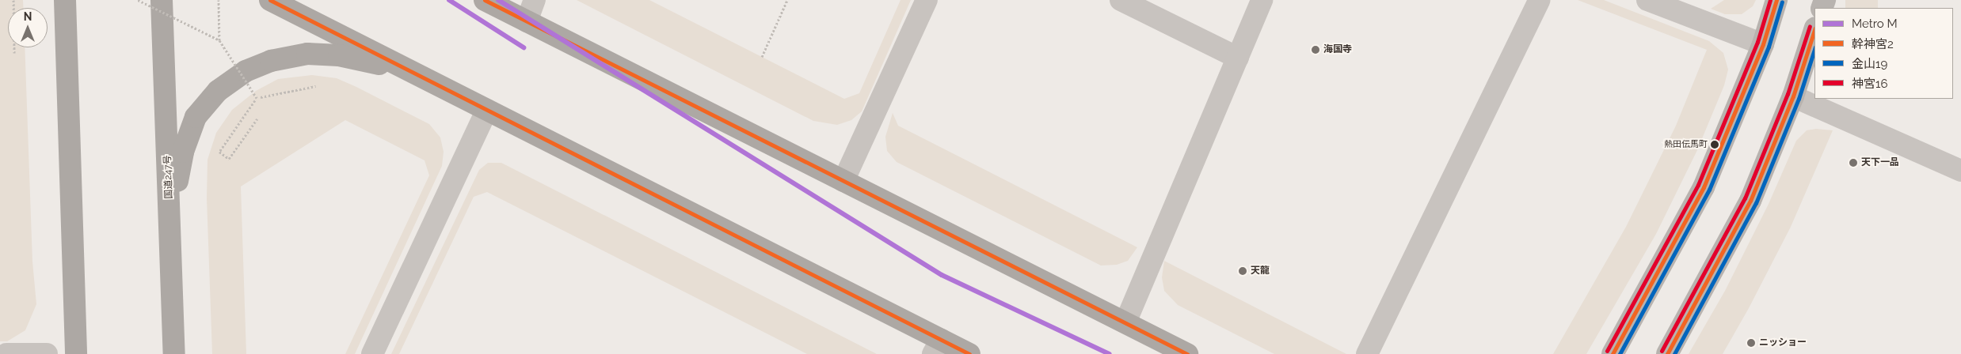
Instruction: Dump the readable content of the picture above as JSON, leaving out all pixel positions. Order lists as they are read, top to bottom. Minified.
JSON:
{"streets":{"highway":["国道247号"]},"places":["海国寺","熱田伝馬町","天下一品","天龍","ニッショー"],"lines":["metro line M","transit line 幹神宮2","transit line 神宮16","transit line 金山19"],"legend":["Metro M","幹神宮2","金山19","神宮16"],"north":"top"}
